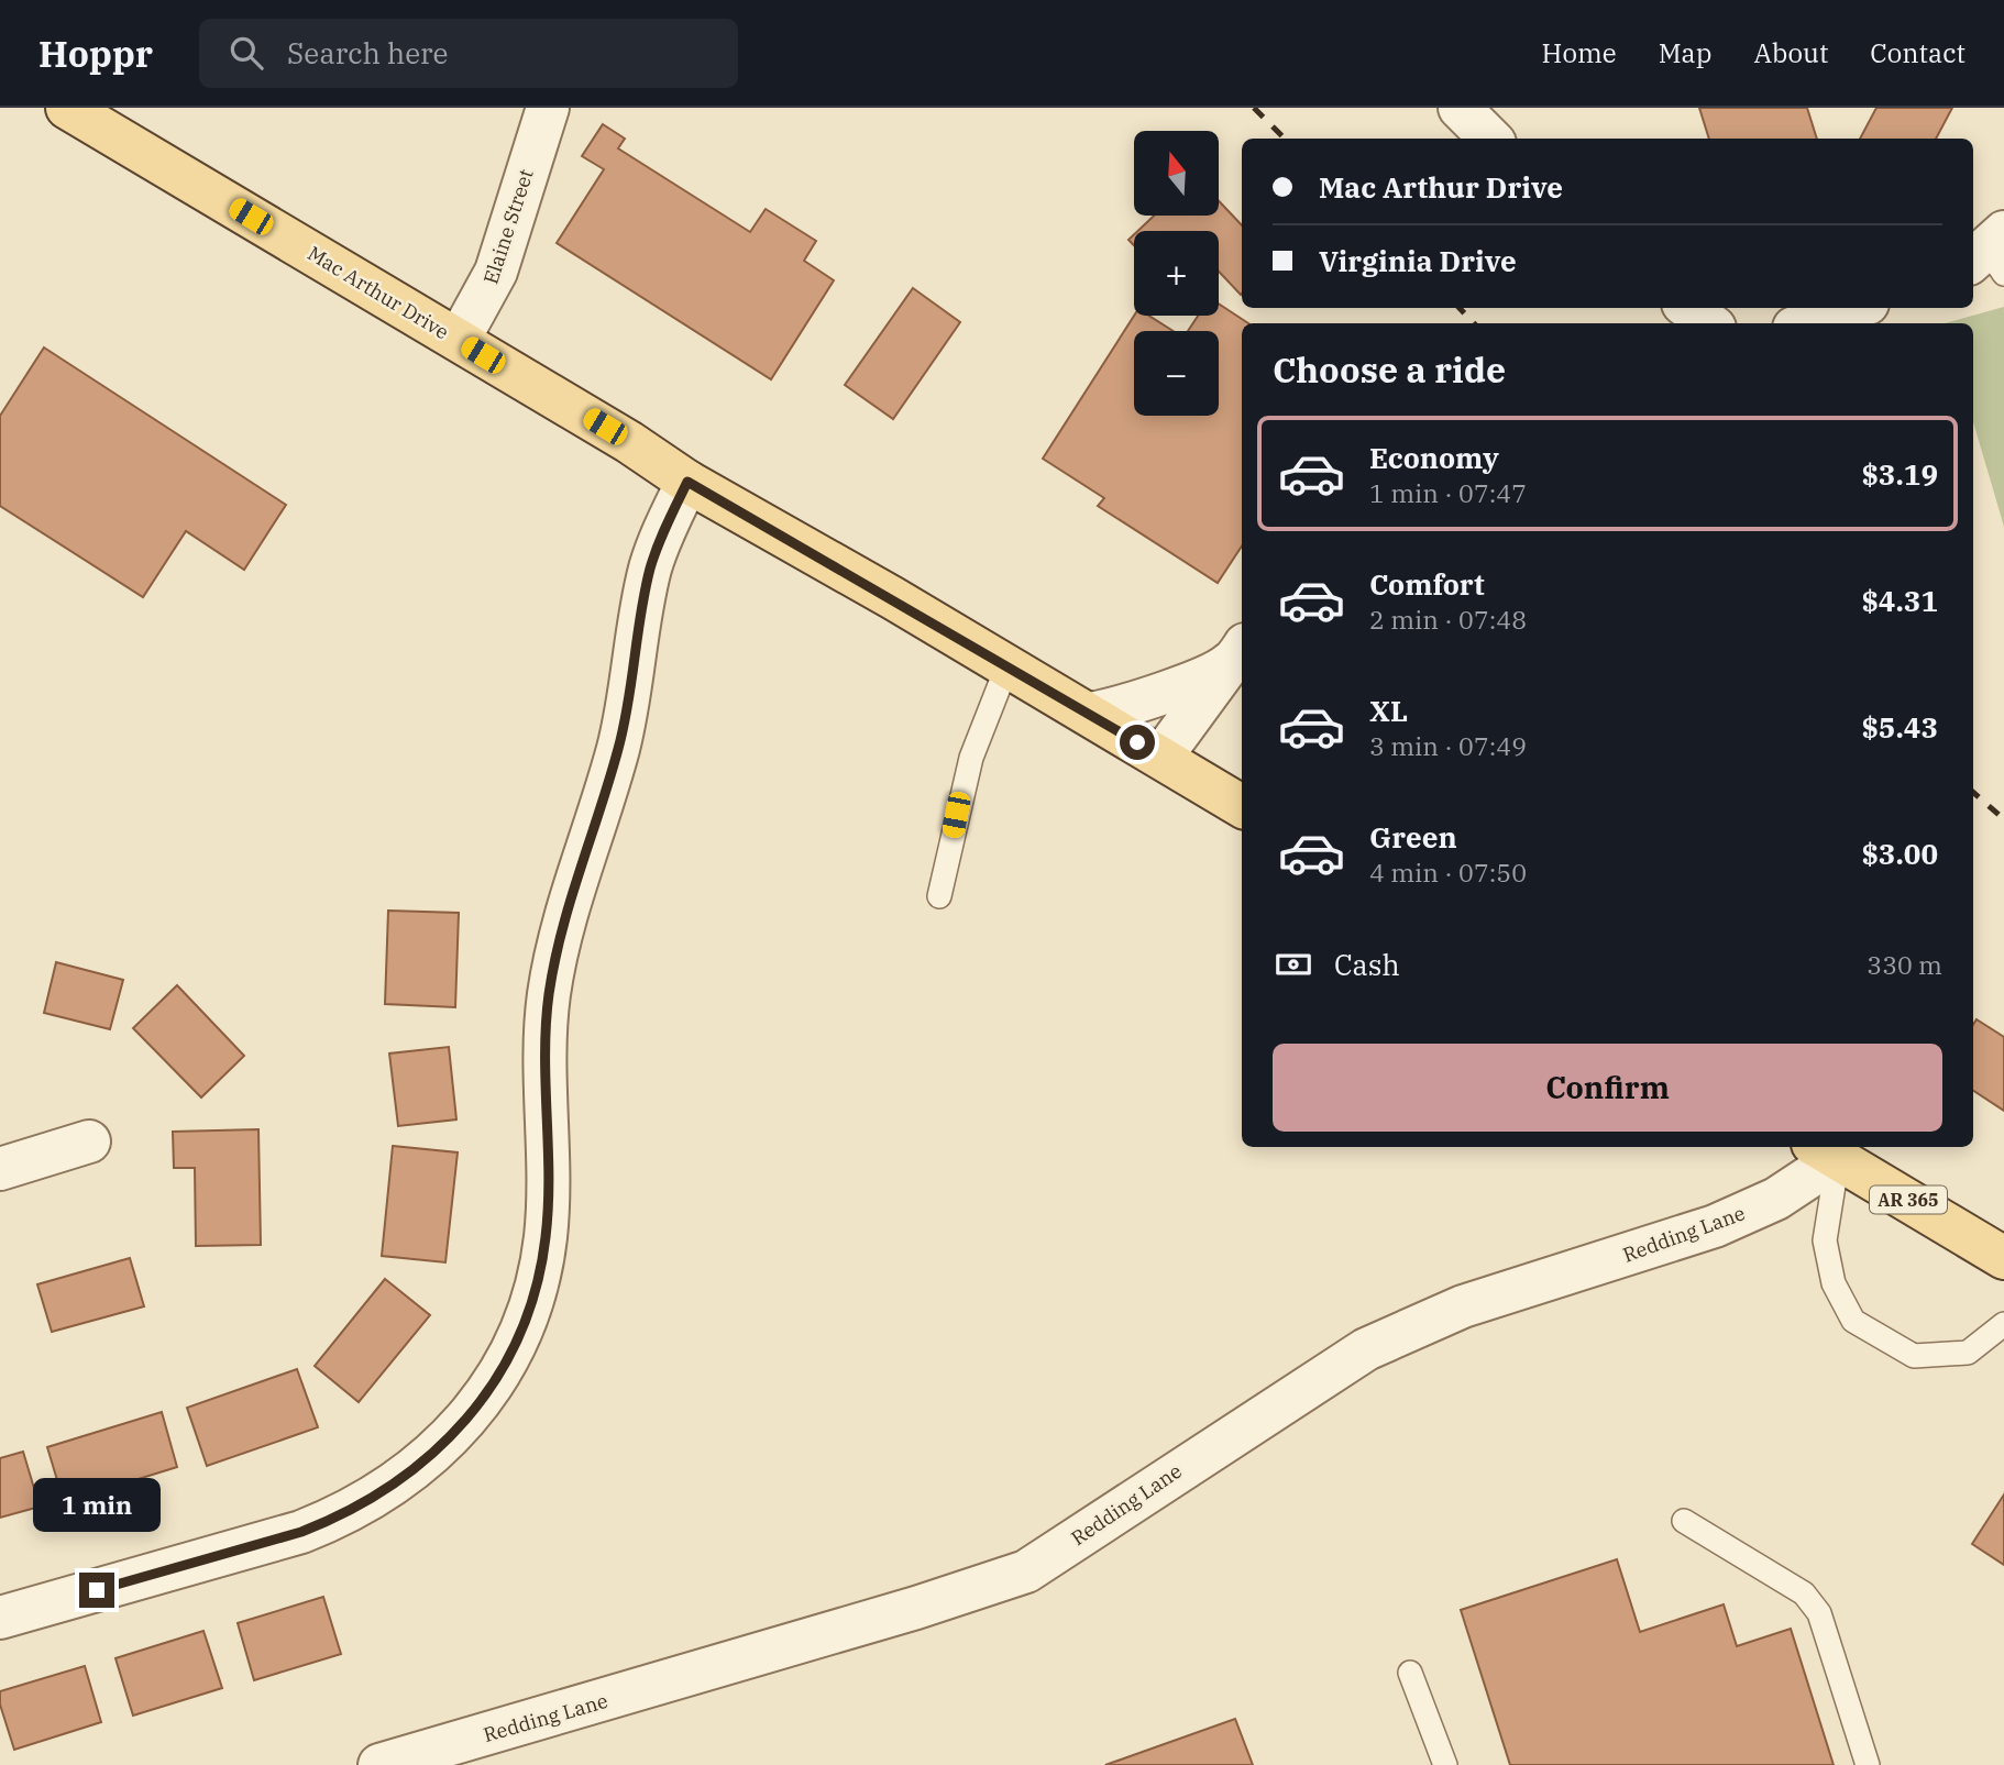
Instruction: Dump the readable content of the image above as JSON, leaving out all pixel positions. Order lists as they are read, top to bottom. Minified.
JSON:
{"streets":{"main road":["Mac Arthur Drive","AR 365"],"street":["Elaine Street","Redding Lane"]},"crossings":[["Elaine Street","Mac Arthur Drive"],["AR 365","Redding Lane"]],"north":"top","page":{"header":"Hoppr","search":"Search here","nav":["Home","Map","About","Contact"],"map_buttons":["+","−"],"banner":["Mac Arthur Drive","Virginia Drive"],"heading":"Choose a ride","list":[{"name":"Economy","note":"1 min · 07:47","value":"$3.19"},{"name":"Comfort","note":"2 min · 07:48","value":"$4.31"},{"name":"XL","note":"3 min · 07:49","value":"$5.43"},{"name":"Green","note":"4 min · 07:50","value":"$3.00"}],"pay":["Cash","330 m"],"buttons":"Confirm","bubble":"1 min"}}
